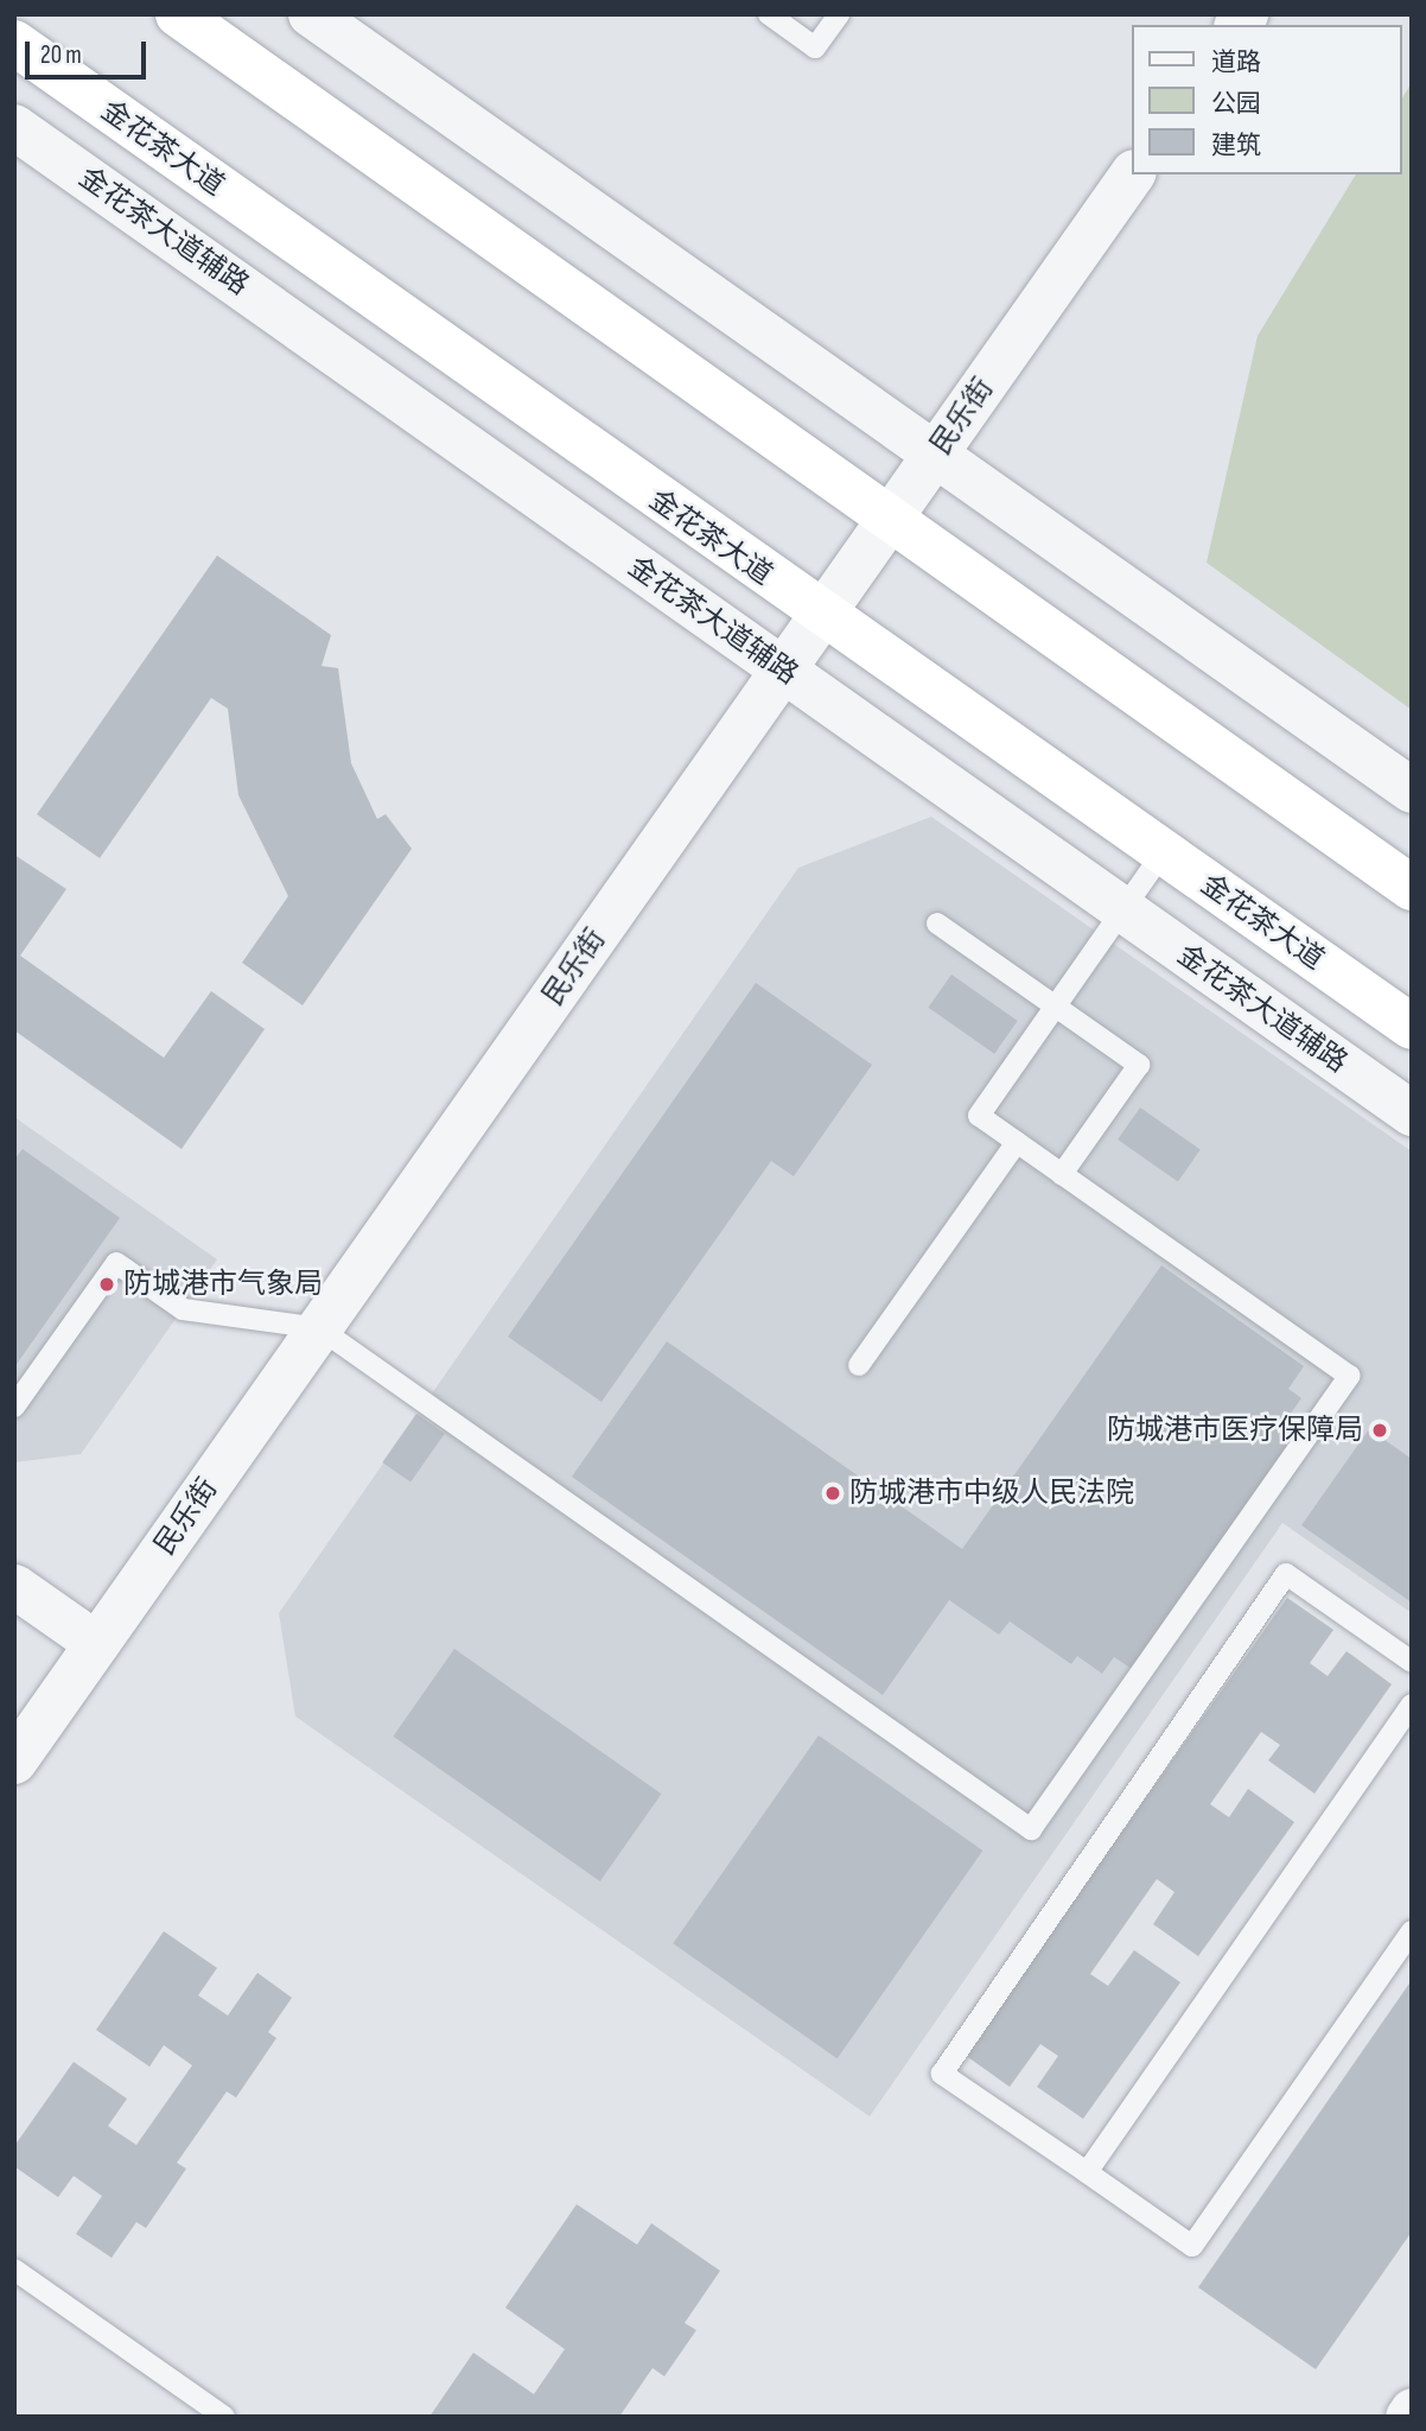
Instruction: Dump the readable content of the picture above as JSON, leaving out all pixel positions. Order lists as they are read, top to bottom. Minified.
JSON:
{"streets":{"highway":["金花茶大道"],"street":["金花茶大道辅路","民乐街"]},"crossings":[["金花茶大道","民乐街"],["金花茶大道辅路","民乐街"]],"places":["防城港市气象局","防城港市医疗保障局","防城港市中级人民法院"],"legend":["道路","公园","建筑"],"scale_bar":"20 m"}
